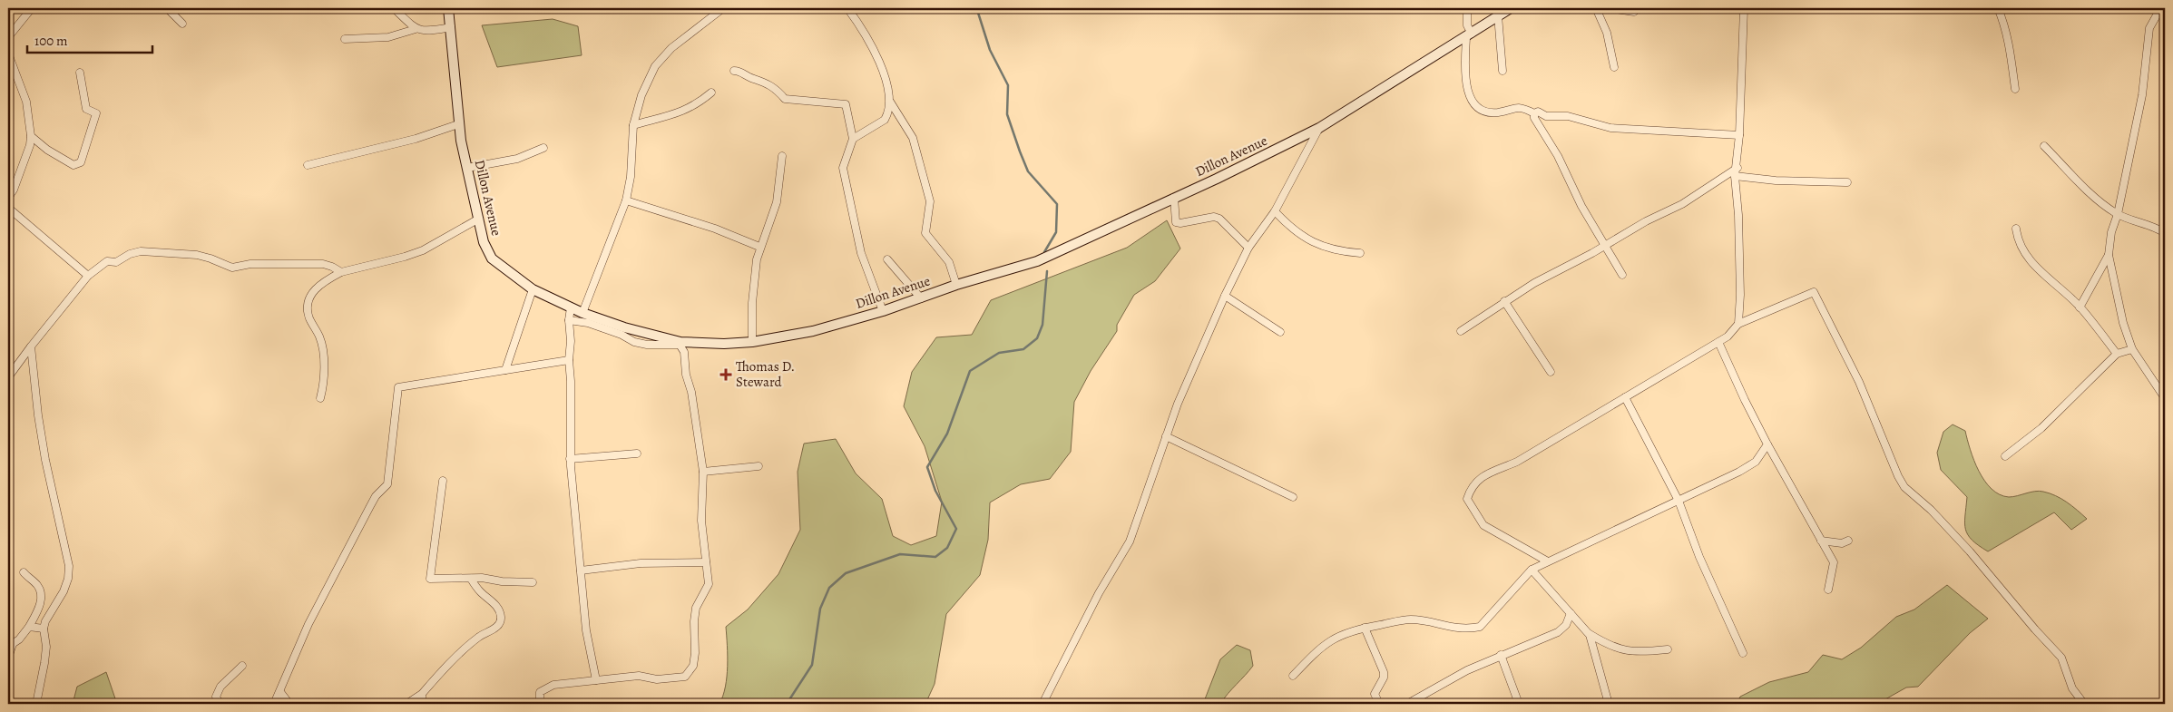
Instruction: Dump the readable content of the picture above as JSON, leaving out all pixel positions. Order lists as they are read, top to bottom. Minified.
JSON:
{"streets":{"street":["Dillon Avenue"]},"places":{"health":["Thomas D. Steward"]},"scale_bar":"100 m"}
